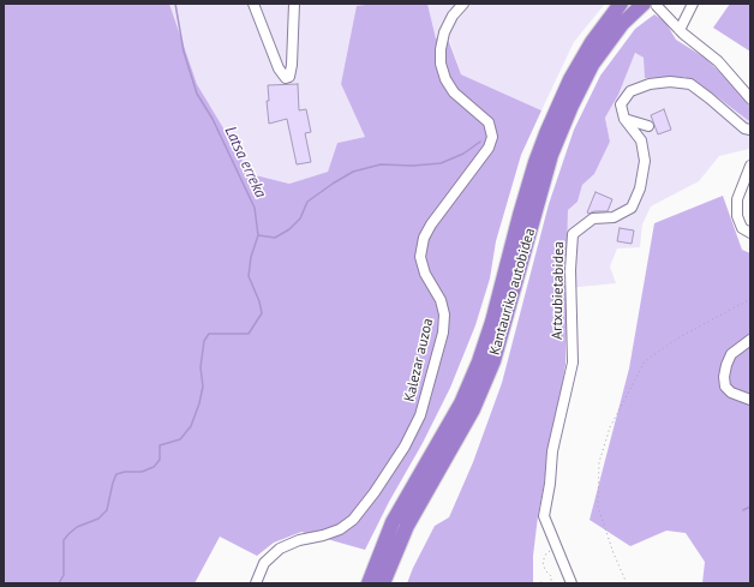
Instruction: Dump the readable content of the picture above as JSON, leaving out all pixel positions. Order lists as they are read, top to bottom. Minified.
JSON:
{"streets":{"highway":["Kantauriko autobidea"],"street":["Artxubietabidea","Kalezar auzoa"]},"water":["Latsa erreka"]}
